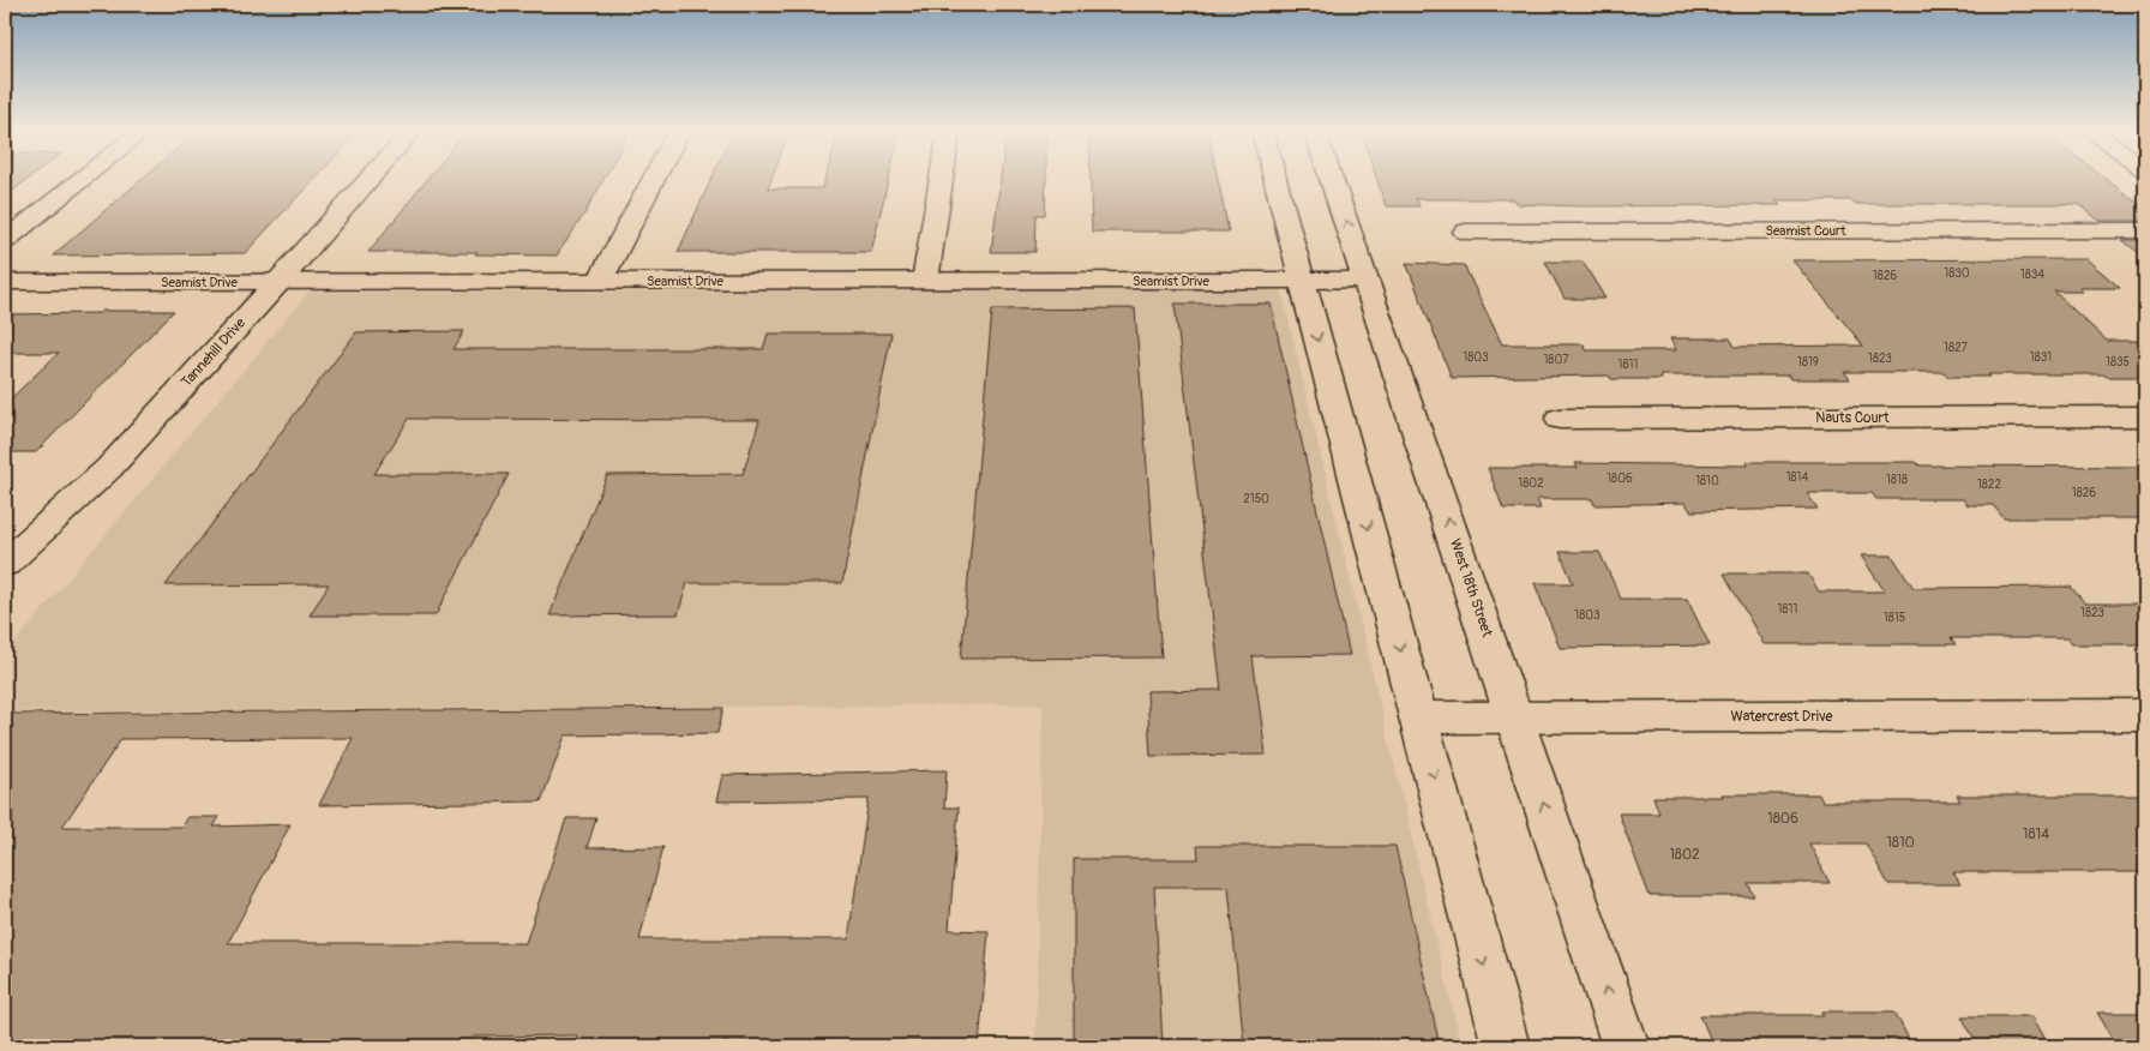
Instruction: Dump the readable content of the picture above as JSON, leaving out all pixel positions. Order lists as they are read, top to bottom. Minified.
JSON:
{"streets":{"street":["Seamist Court","Seamist Drive","Tannehill Drive","Nauts Court","West 18th Street","Watercrest Drive"]},"crossings":[["Seamist Drive","Tannehill Drive"],["Seamist Drive","West 18th Street"],["West 18th Street","Watercrest Drive"]],"house_numbers":["1830","1834","1826","1827","1803","1831","1823","1807","1819","1835","1811","1814","1806","1818","1810","1802","1822","1826","2150","1811","1823","1803","1815","1806","1814","1810","1802"]}
